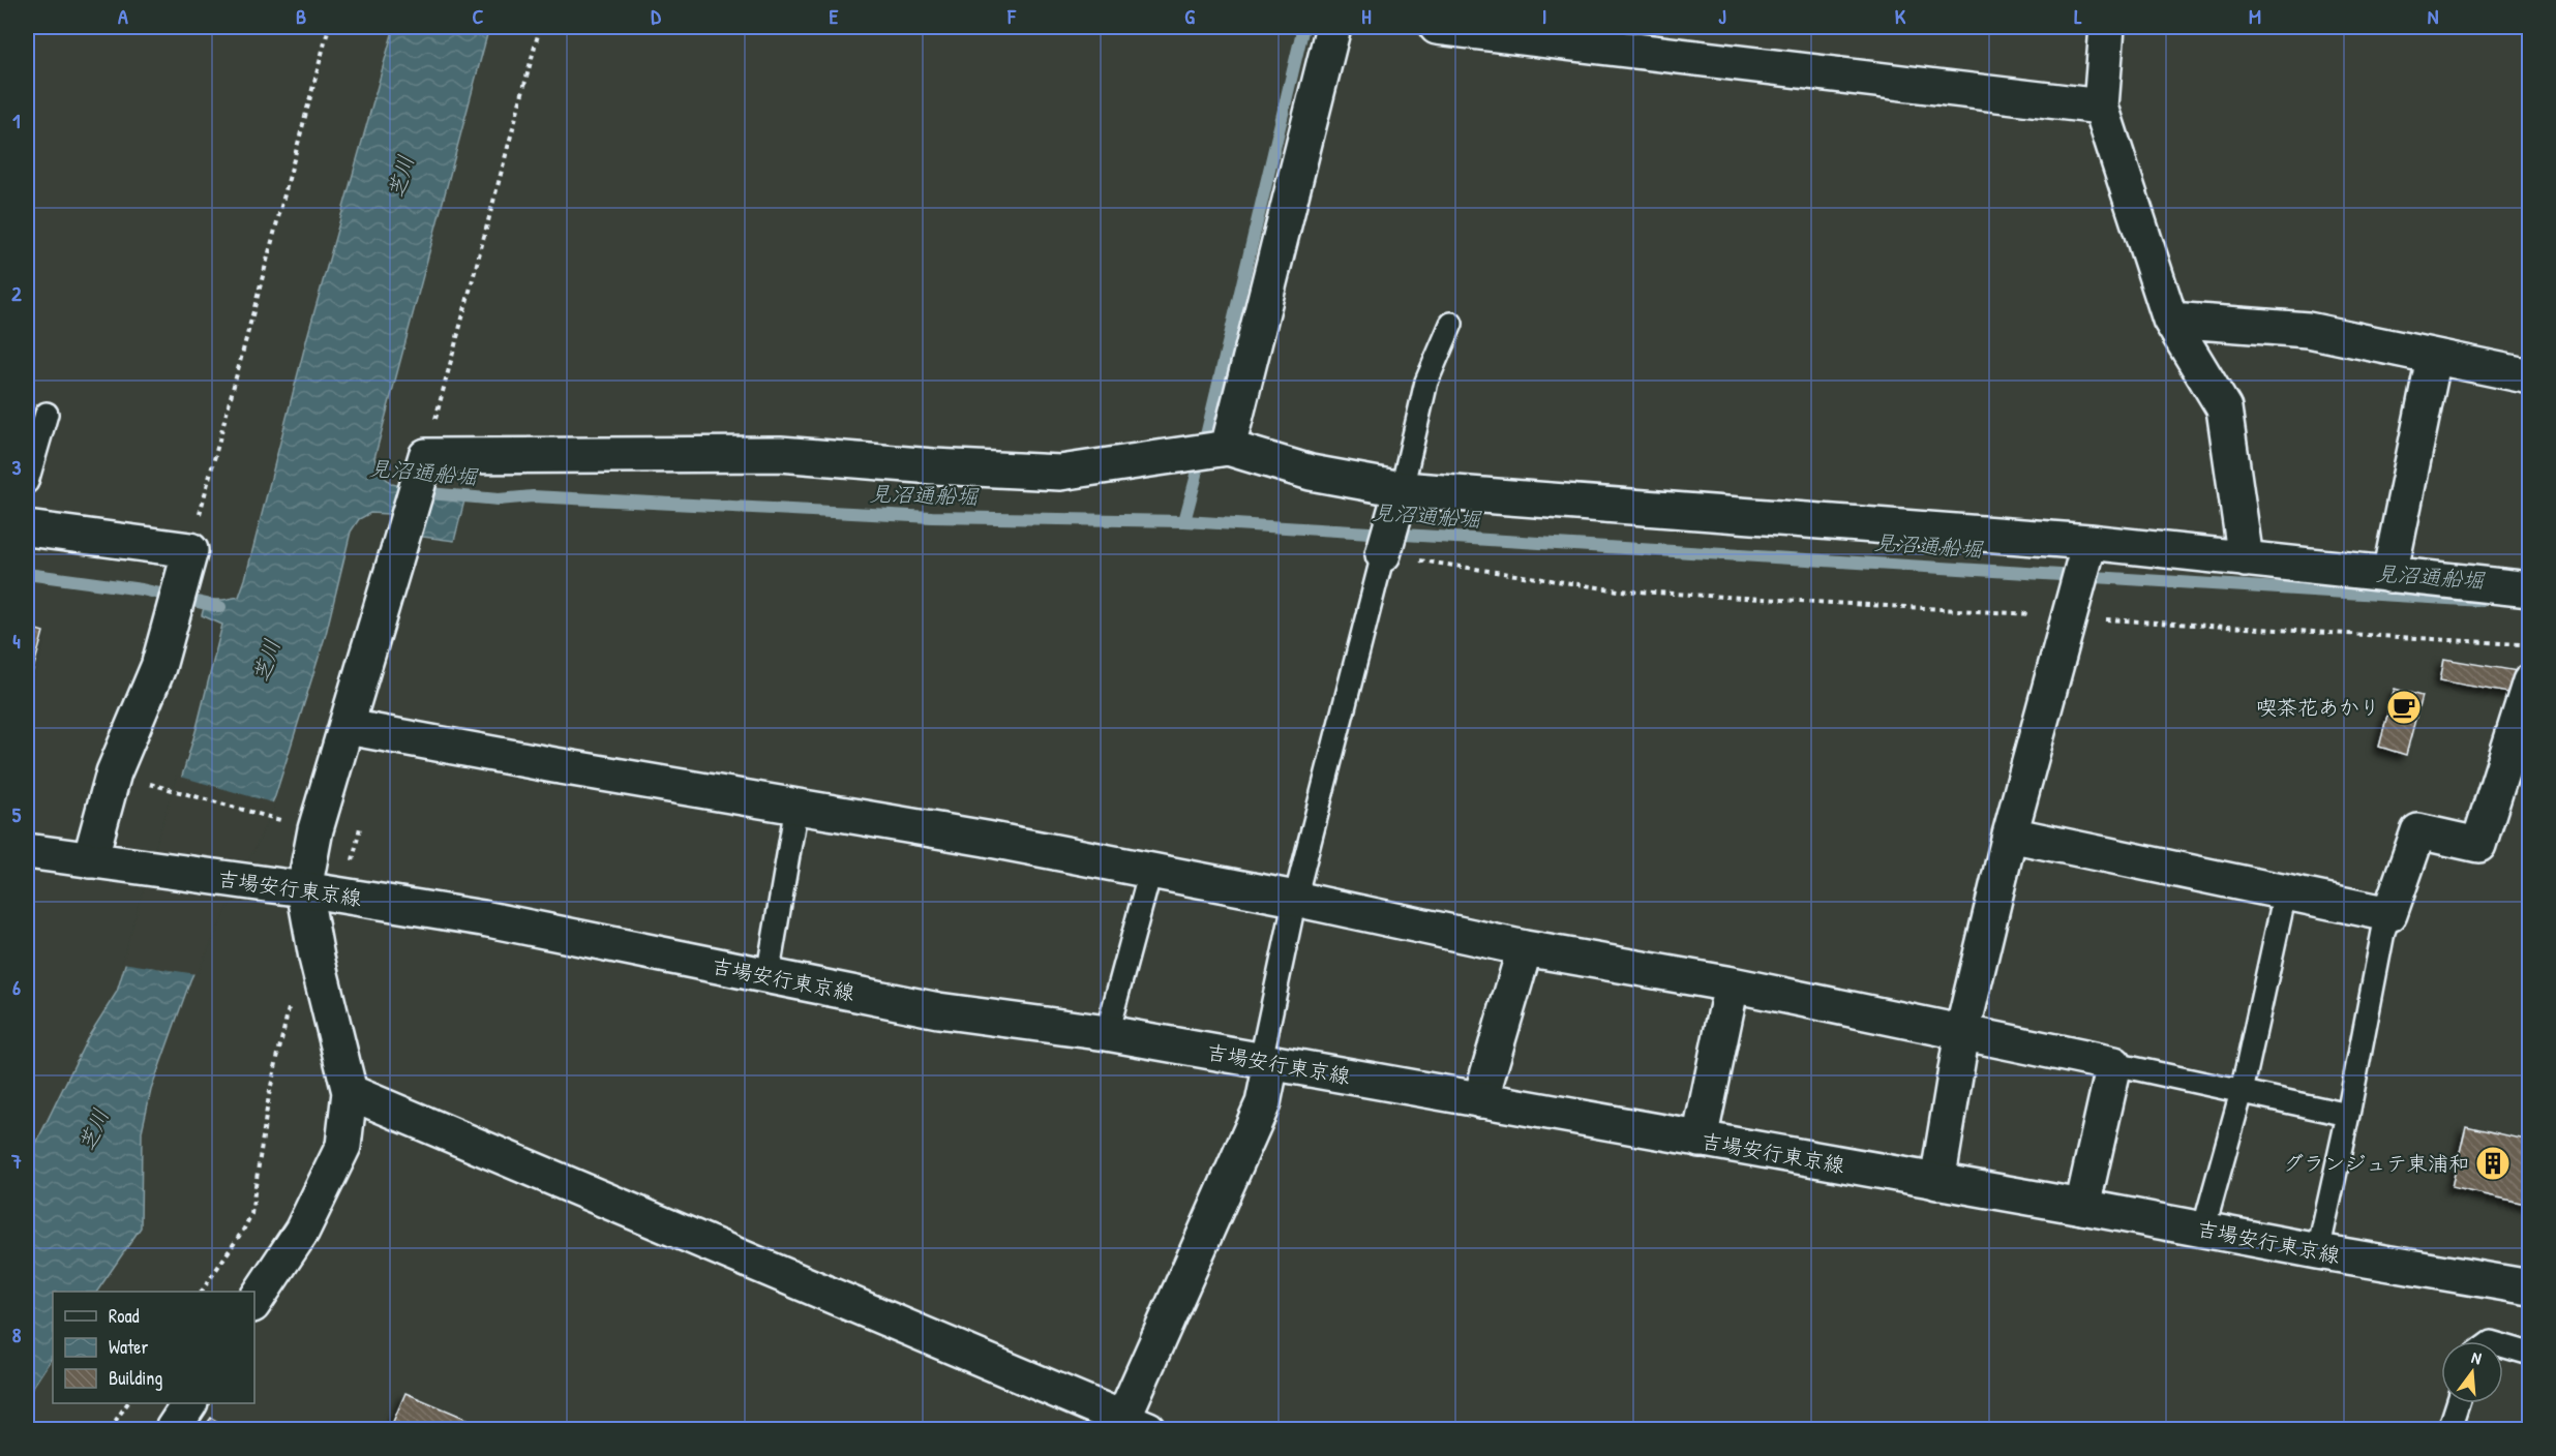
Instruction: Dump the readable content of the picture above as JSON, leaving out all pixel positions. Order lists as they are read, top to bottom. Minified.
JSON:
{"streets":{"street":["吉場安行東京線"]},"water":["芝川","見沼通船堀"],"places":{"cafe":["喫茶花あかり"],"building":["グランジュテ東浦和"]},"legend":["Road","Water","Building"],"north":"top","grid":{"columns":["A","B","C","D","E","F","G","H","I","J","K","L","M","N"],"rows":["1","2","3","4","5","6","7","8"]}}
